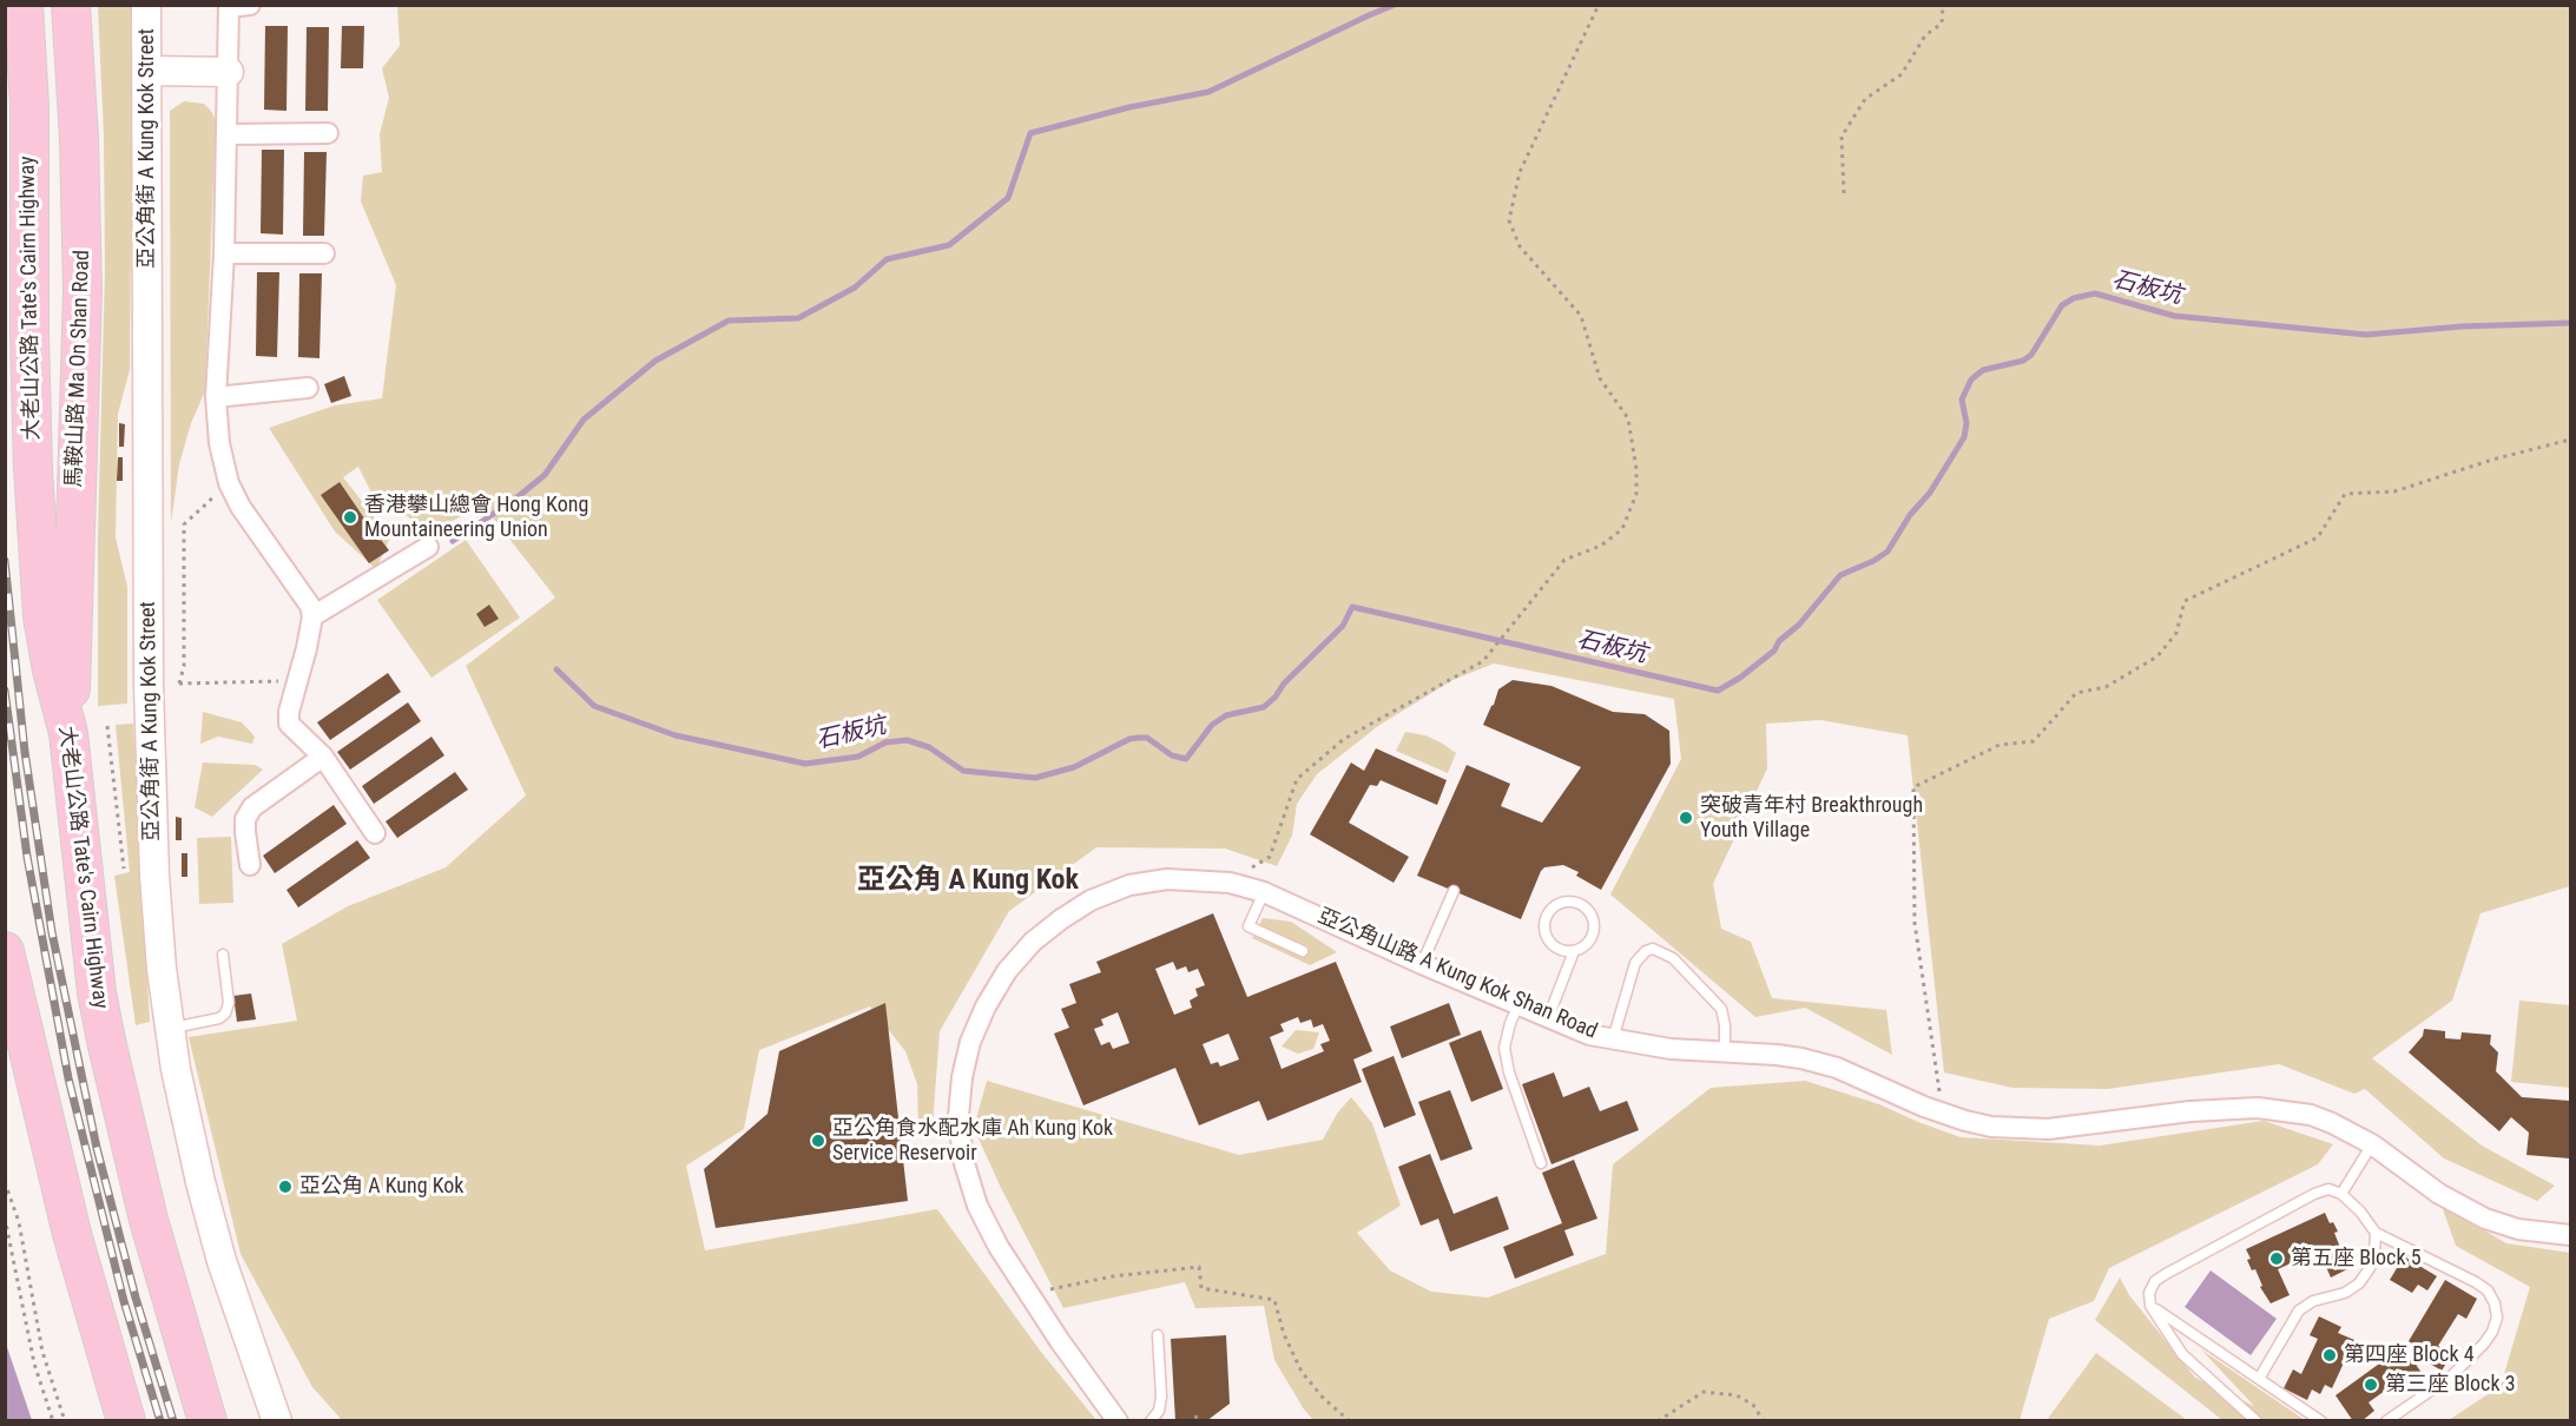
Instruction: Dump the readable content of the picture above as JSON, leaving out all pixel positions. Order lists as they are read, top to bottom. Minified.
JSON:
{"streets":{"highway":["大老山公路 Tate's Cairn Highway","馬鞍山路 Ma On Shan Road"],"main road":["亞公角街 A Kung Kok Street"],"street":["亞公角山路 A Kung Kok Shan Road"]},"crossings":[["大老山公路 Tate's Cairn Highway","馬鞍山路 Ma On Shan Road"]],"districts":["亞公角 A Kung Kok"],"water":["石板坑"],"places":["香港攀山總會 Hong Kong Mountaineering Union","突破青年村 Breakthrough Youth Village","亞公角食水配水庫 Ah Kung Kok Service Reservoir","亞公角 A Kung Kok","第五座 Block 5","第四座 Block 4","第三座 Block 3"]}
